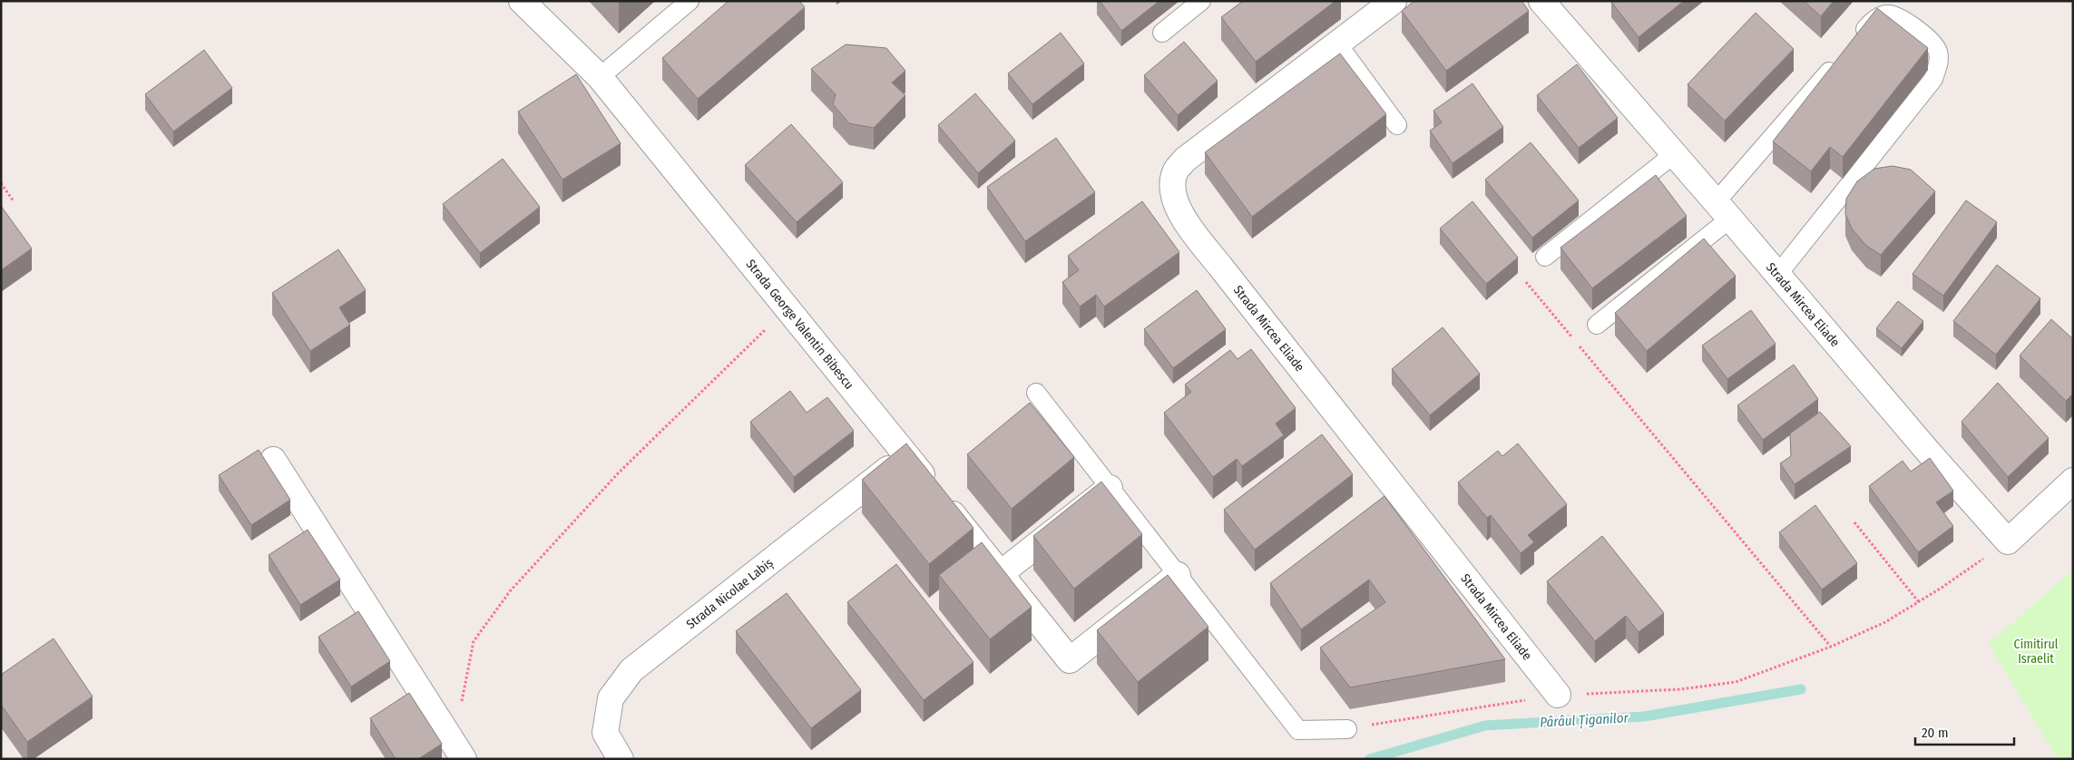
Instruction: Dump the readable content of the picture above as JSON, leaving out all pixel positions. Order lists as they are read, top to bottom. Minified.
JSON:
{"streets":{"street":["Strada Mircea Eliade","Strada George Valentin Bibescu","Strada Nicolae Labiș"]},"crossings":[["Strada George Valentin Bibescu","Strada Nicolae Labiș"]],"water":["Pârâul Țiganilor"],"parks":["Cimitirul Israelit"],"scale_bar":"20 m"}
